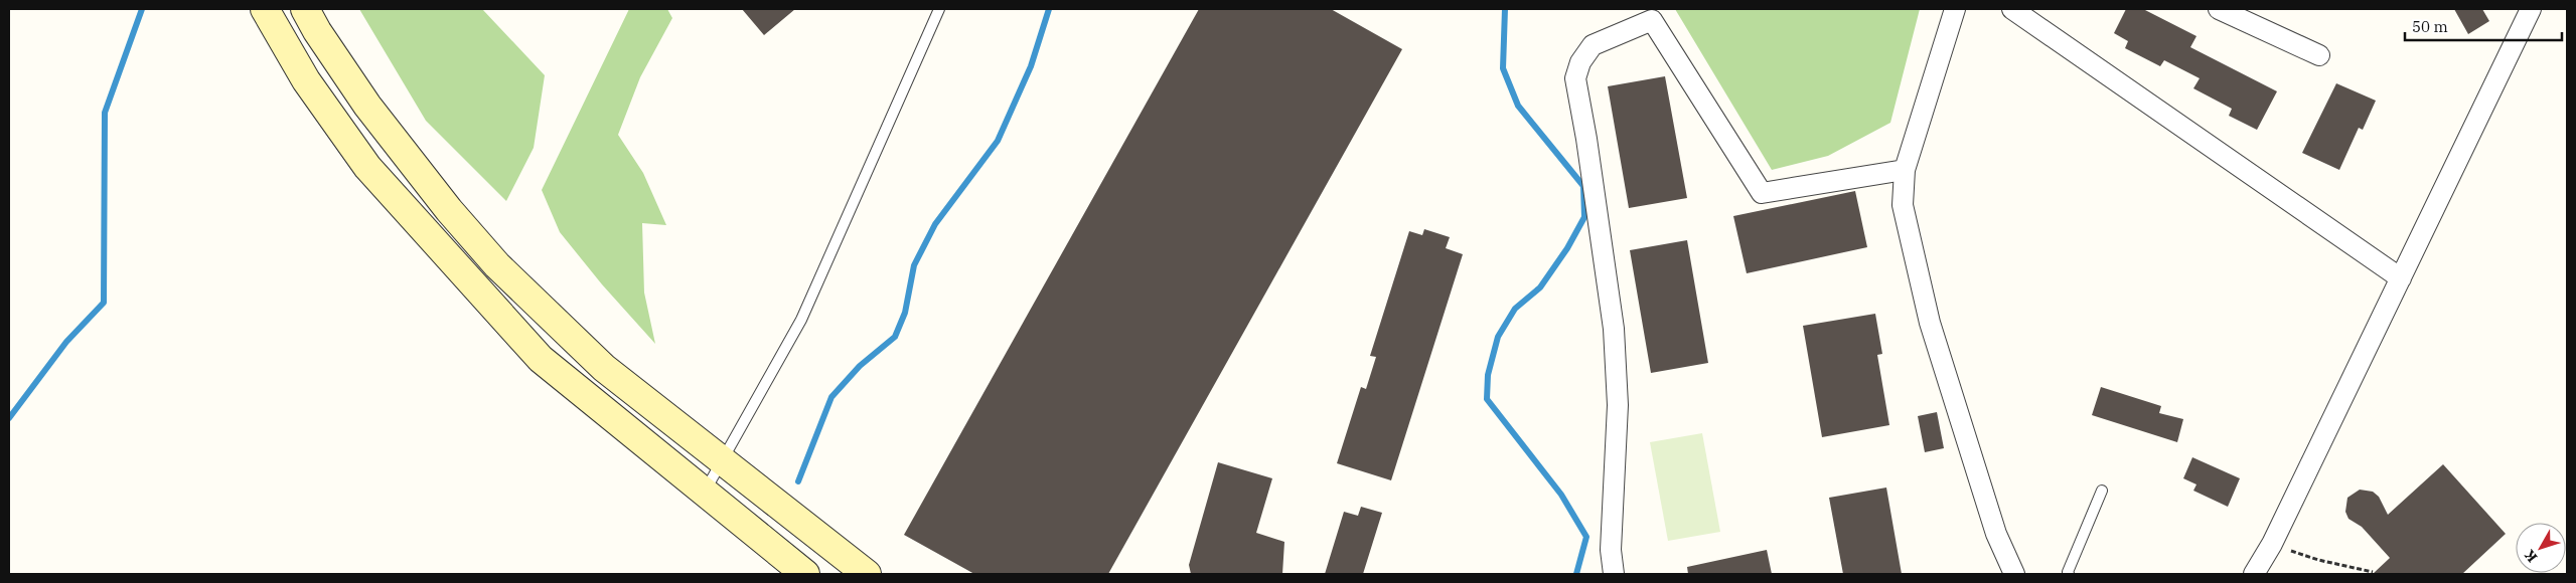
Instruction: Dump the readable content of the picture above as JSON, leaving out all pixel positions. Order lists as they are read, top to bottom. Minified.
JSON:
{"scale_bar":"50 m","north":"bottom left"}
